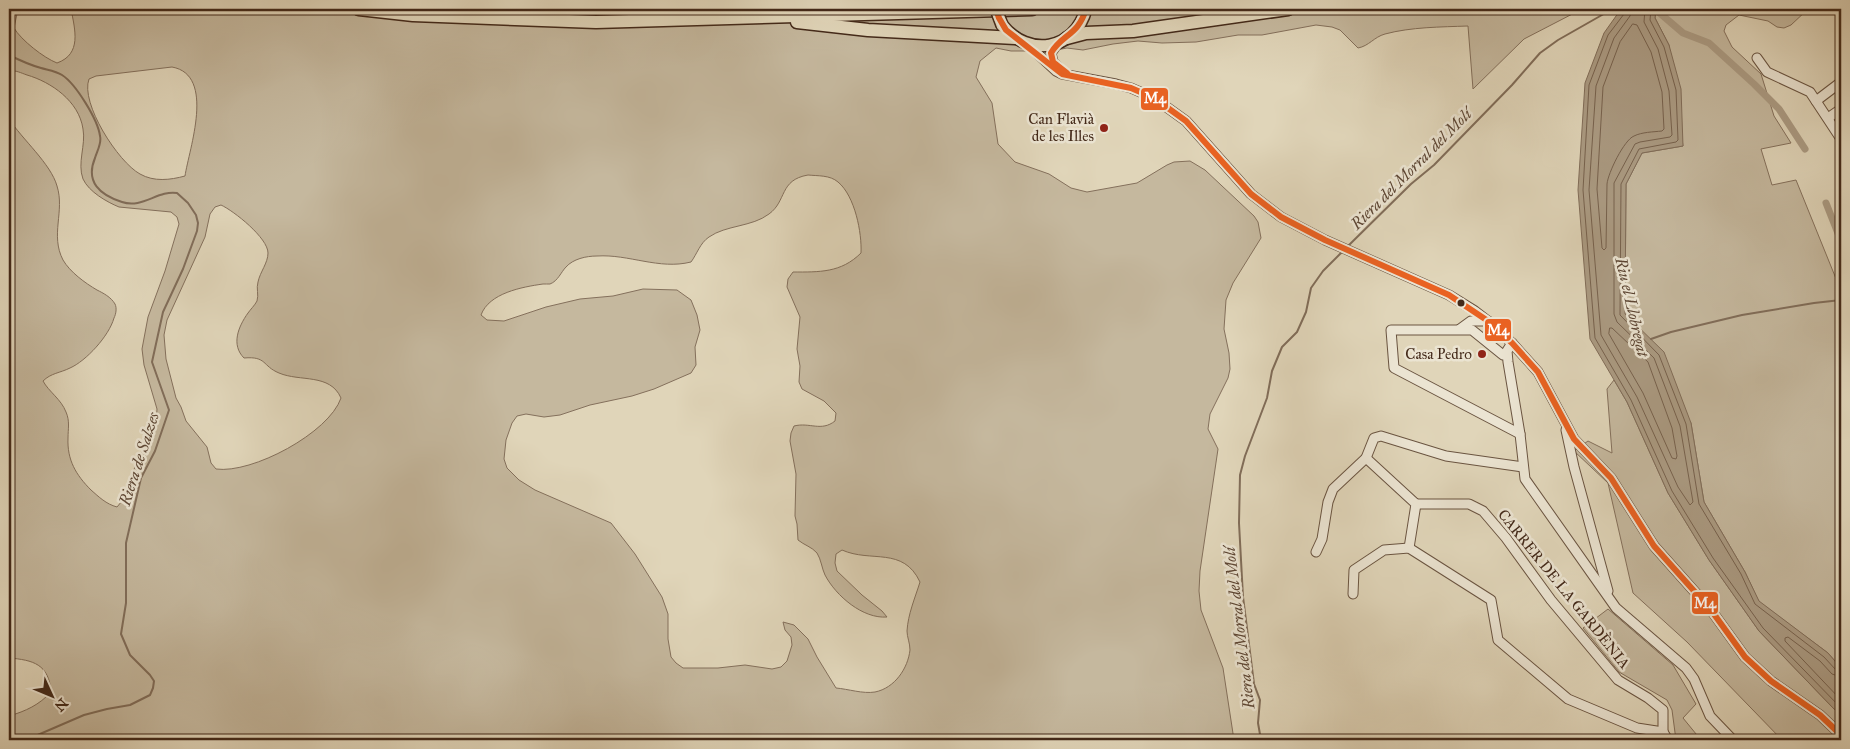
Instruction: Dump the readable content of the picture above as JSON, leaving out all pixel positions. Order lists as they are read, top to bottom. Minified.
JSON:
{"streets":{"street":["CARRER DE LA GARDÈNIA"]},"water":["Riera del Morral del Molí","Riu el Llobregat","Riera de Salzes"],"places":["Can Flavià de les Illes","Casa Pedro"],"lines":["transit line M4"],"north":"bottom right"}
